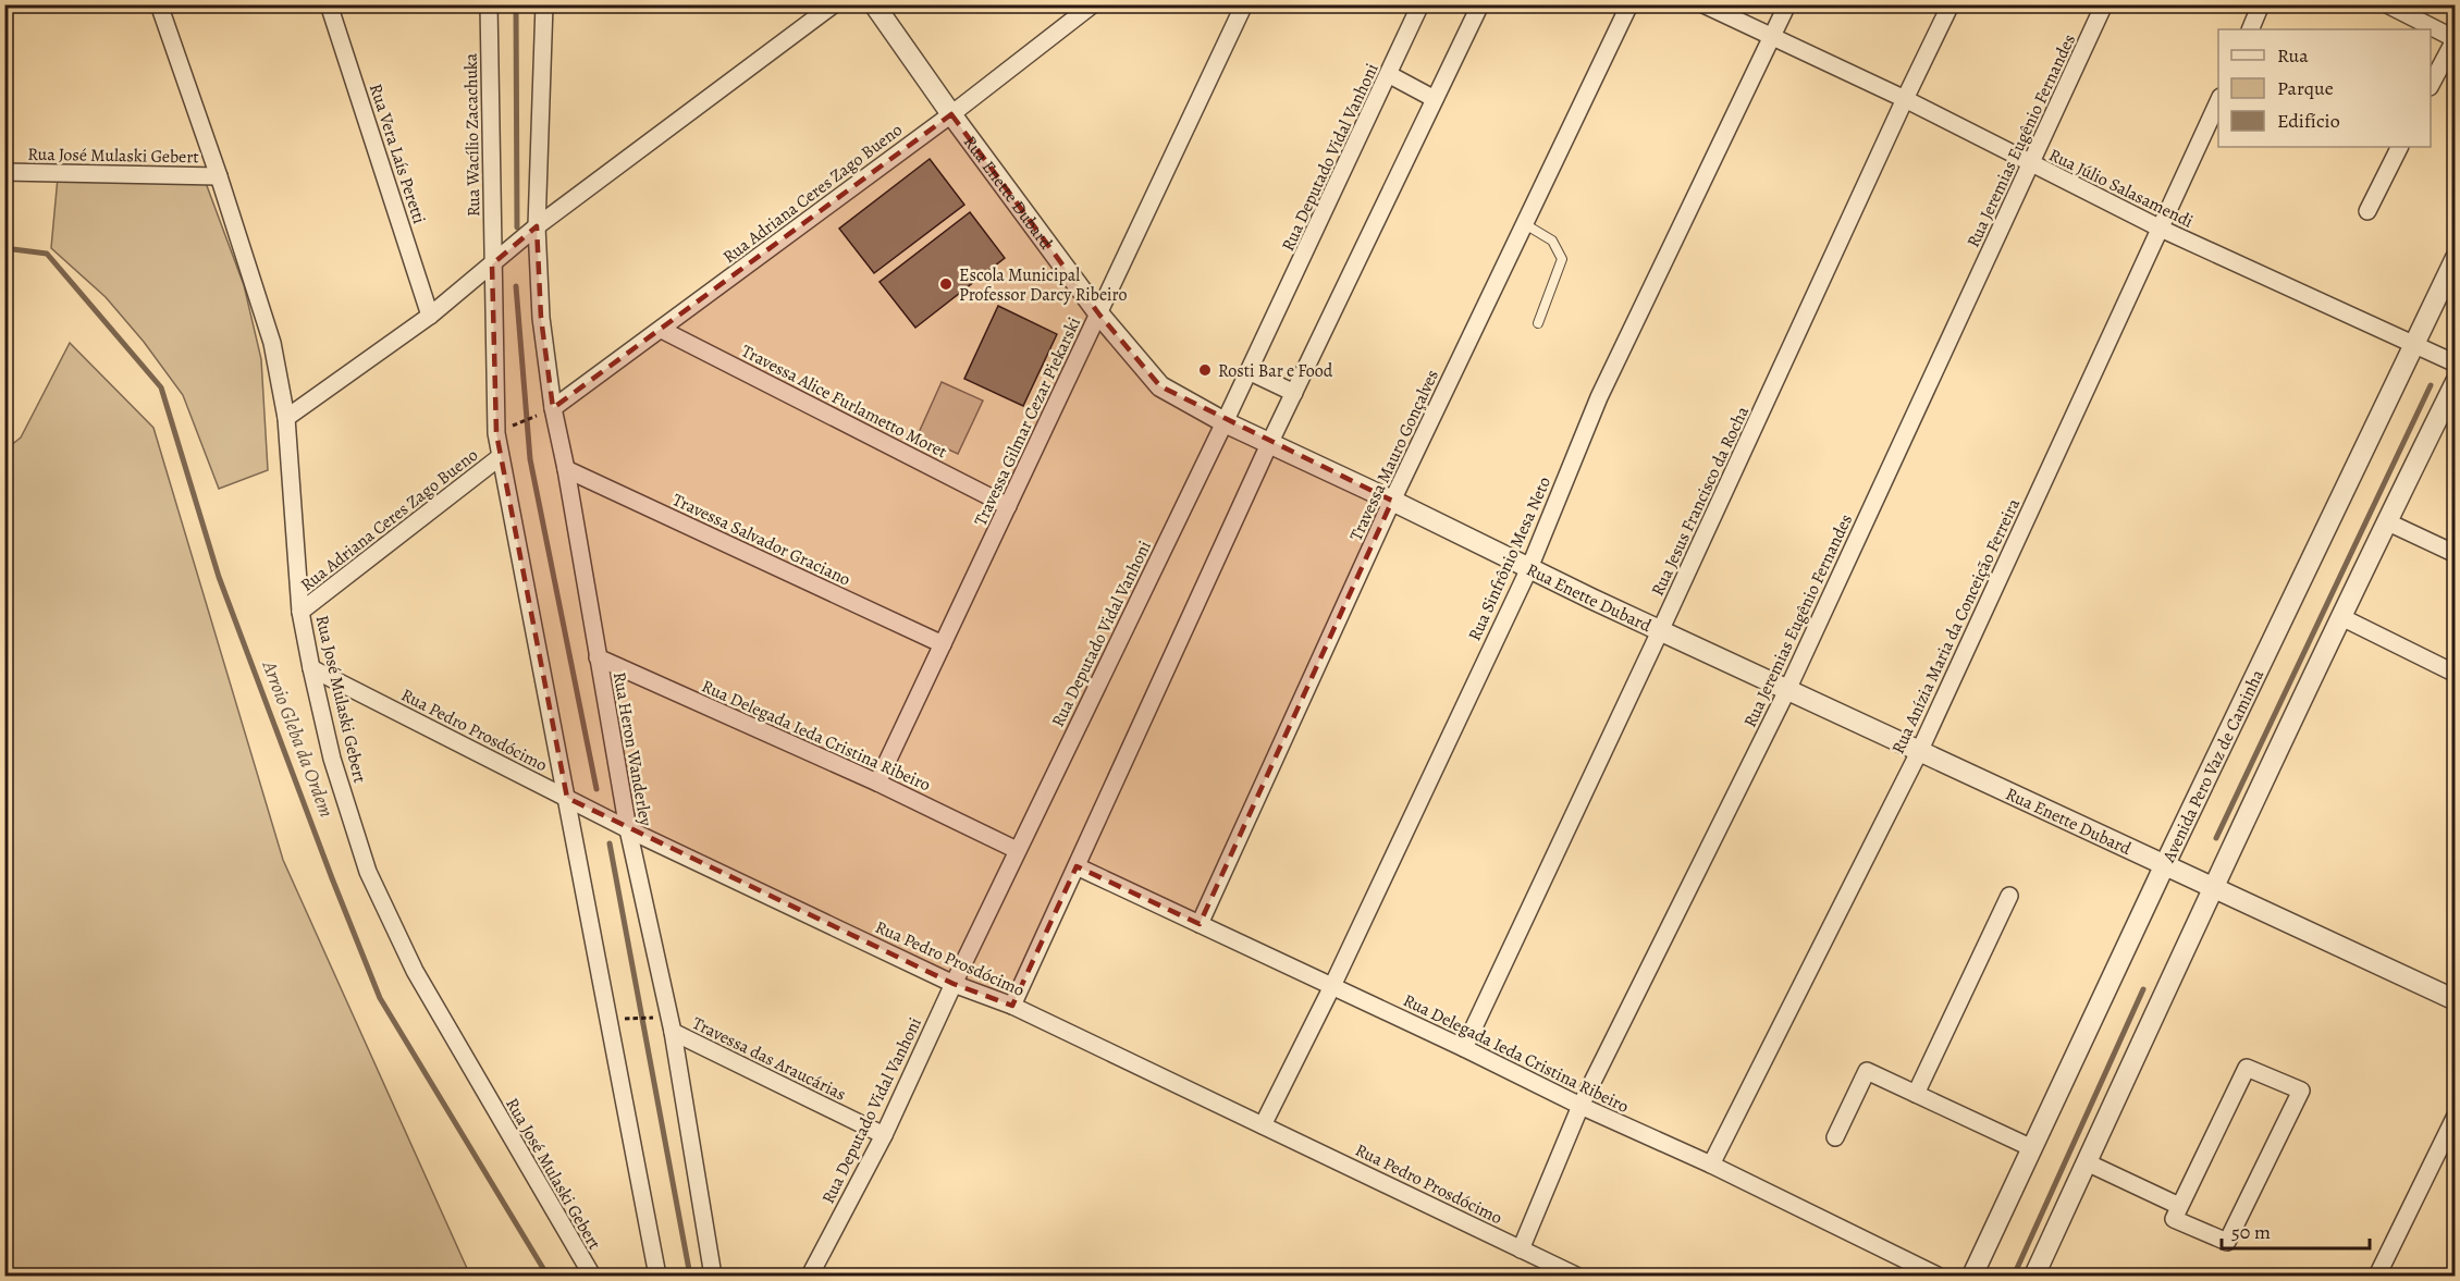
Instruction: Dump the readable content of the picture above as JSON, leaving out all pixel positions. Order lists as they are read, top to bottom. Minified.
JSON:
{"streets":{"street":["Rua Wacílio Zacachuka","Rua Jeremias Eugênio Fernandes","Rua Vera Laís Peretti","Rua José Mulaski Gebert","Rua Deputado Vidal Vanhoni","Rua Júlio Salasamendi","Rua Enette Dubard","Rua Adriana Ceres Zago Bueno","Travessa Alice Furlametto Moret","Travessa Gilmar Cezar Piekarski","Travessa Mauro Gonçalves","Rua Jesus Francisco da Rocha","Travessa Salvador Graciano","Rua Sinfrônio Mesa Neto","Rua Anízia Maria da Conceição Ferreira","Rua Pedro Prosdócimo","Rua Delegada Ieda Cristina Ribeiro","Rua Heron Wanderley","Avenida Pero Vaz de Caminha","Travessa das Araucárias"]},"crossings":[["Rua Jeremias Eugênio Fernandes","Rua Júlio Salasamendi"],["Rua Jeremias Eugênio Fernandes","Rua Enette Dubard"],["Rua Jeremias Eugênio Fernandes","Rua Pedro Prosdócimo"],["Rua Jeremias Eugênio Fernandes","Rua Delegada Ieda Cristina Ribeiro"],["Rua José Mulaski Gebert","Rua Adriana Ceres Zago Bueno"],["Rua José Mulaski Gebert","Rua Pedro Prosdócimo"],["Rua Deputado Vidal Vanhoni","Rua Enette Dubard"],["Rua Deputado Vidal Vanhoni","Rua Pedro Prosdócimo"],["Rua Deputado Vidal Vanhoni","Rua Delegada Ieda Cristina Ribeiro"],["Rua Deputado Vidal Vanhoni","Travessa das Araucárias"],["Rua Júlio Salasamendi","Rua Jesus Francisco da Rocha"],["Rua Júlio Salasamendi","Rua Sinfrônio Mesa Neto"],["Rua Júlio Salasamendi","Rua Anízia Maria da Conceição Ferreira"],["Rua Júlio Salasamendi","Avenida Pero Vaz de Caminha"],["Rua Enette Dubard","Rua Adriana Ceres Zago Bueno"],["Rua Enette Dubard","Travessa Gilmar Cezar Piekarski"],["Rua Enette Dubard","Travessa Mauro Gonçalves"],["Rua Enette Dubard","Rua Jesus Francisco da Rocha"],["Rua Enette Dubard","Rua Sinfrônio Mesa Neto"],["Rua Enette Dubard","Rua Anízia Maria da Conceição Ferreira"],["Rua Enette Dubard","Avenida Pero Vaz de Caminha"],["Rua Adriana Ceres Zago Bueno","Travessa Alice Furlametto Moret"],["Rua Adriana Ceres Zago Bueno","Rua Heron Wanderley"],["Travessa Alice Furlametto Moret","Travessa Gilmar Cezar Piekarski"],["Travessa Gilmar Cezar Piekarski","Travessa Salvador Graciano"],["Travessa Gilmar Cezar Piekarski","Rua Delegada Ieda Cristina Ribeiro"],["Travessa Mauro Gonçalves","Rua Delegada Ieda Cristina Ribeiro"],["Rua Jesus Francisco da Rocha","Rua Delegada Ieda Cristina Ribeiro"],["Travessa Salvador Graciano","Rua Heron Wanderley"],["Rua Sinfrônio Mesa Neto","Rua Pedro Prosdócimo"],["Rua Sinfrônio Mesa Neto","Rua Delegada Ieda Cristina Ribeiro"],["Rua Anízia Maria da Conceição Ferreira","Rua Delegada Ieda Cristina Ribeiro"],["Rua Pedro Prosdócimo","Rua Heron Wanderley"],["Rua Delegada Ieda Cristina Ribeiro","Rua Heron Wanderley"],["Rua Heron Wanderley","Travessa das Araucárias"]],"water":["Arroio Gleba da Ordem"],"places":["Escola Municipal Professor Darcy Ribeiro","Rosti Bar e Food"],"legend":["Rua","Parque","Edifício"],"scale_bar":"50 m"}
